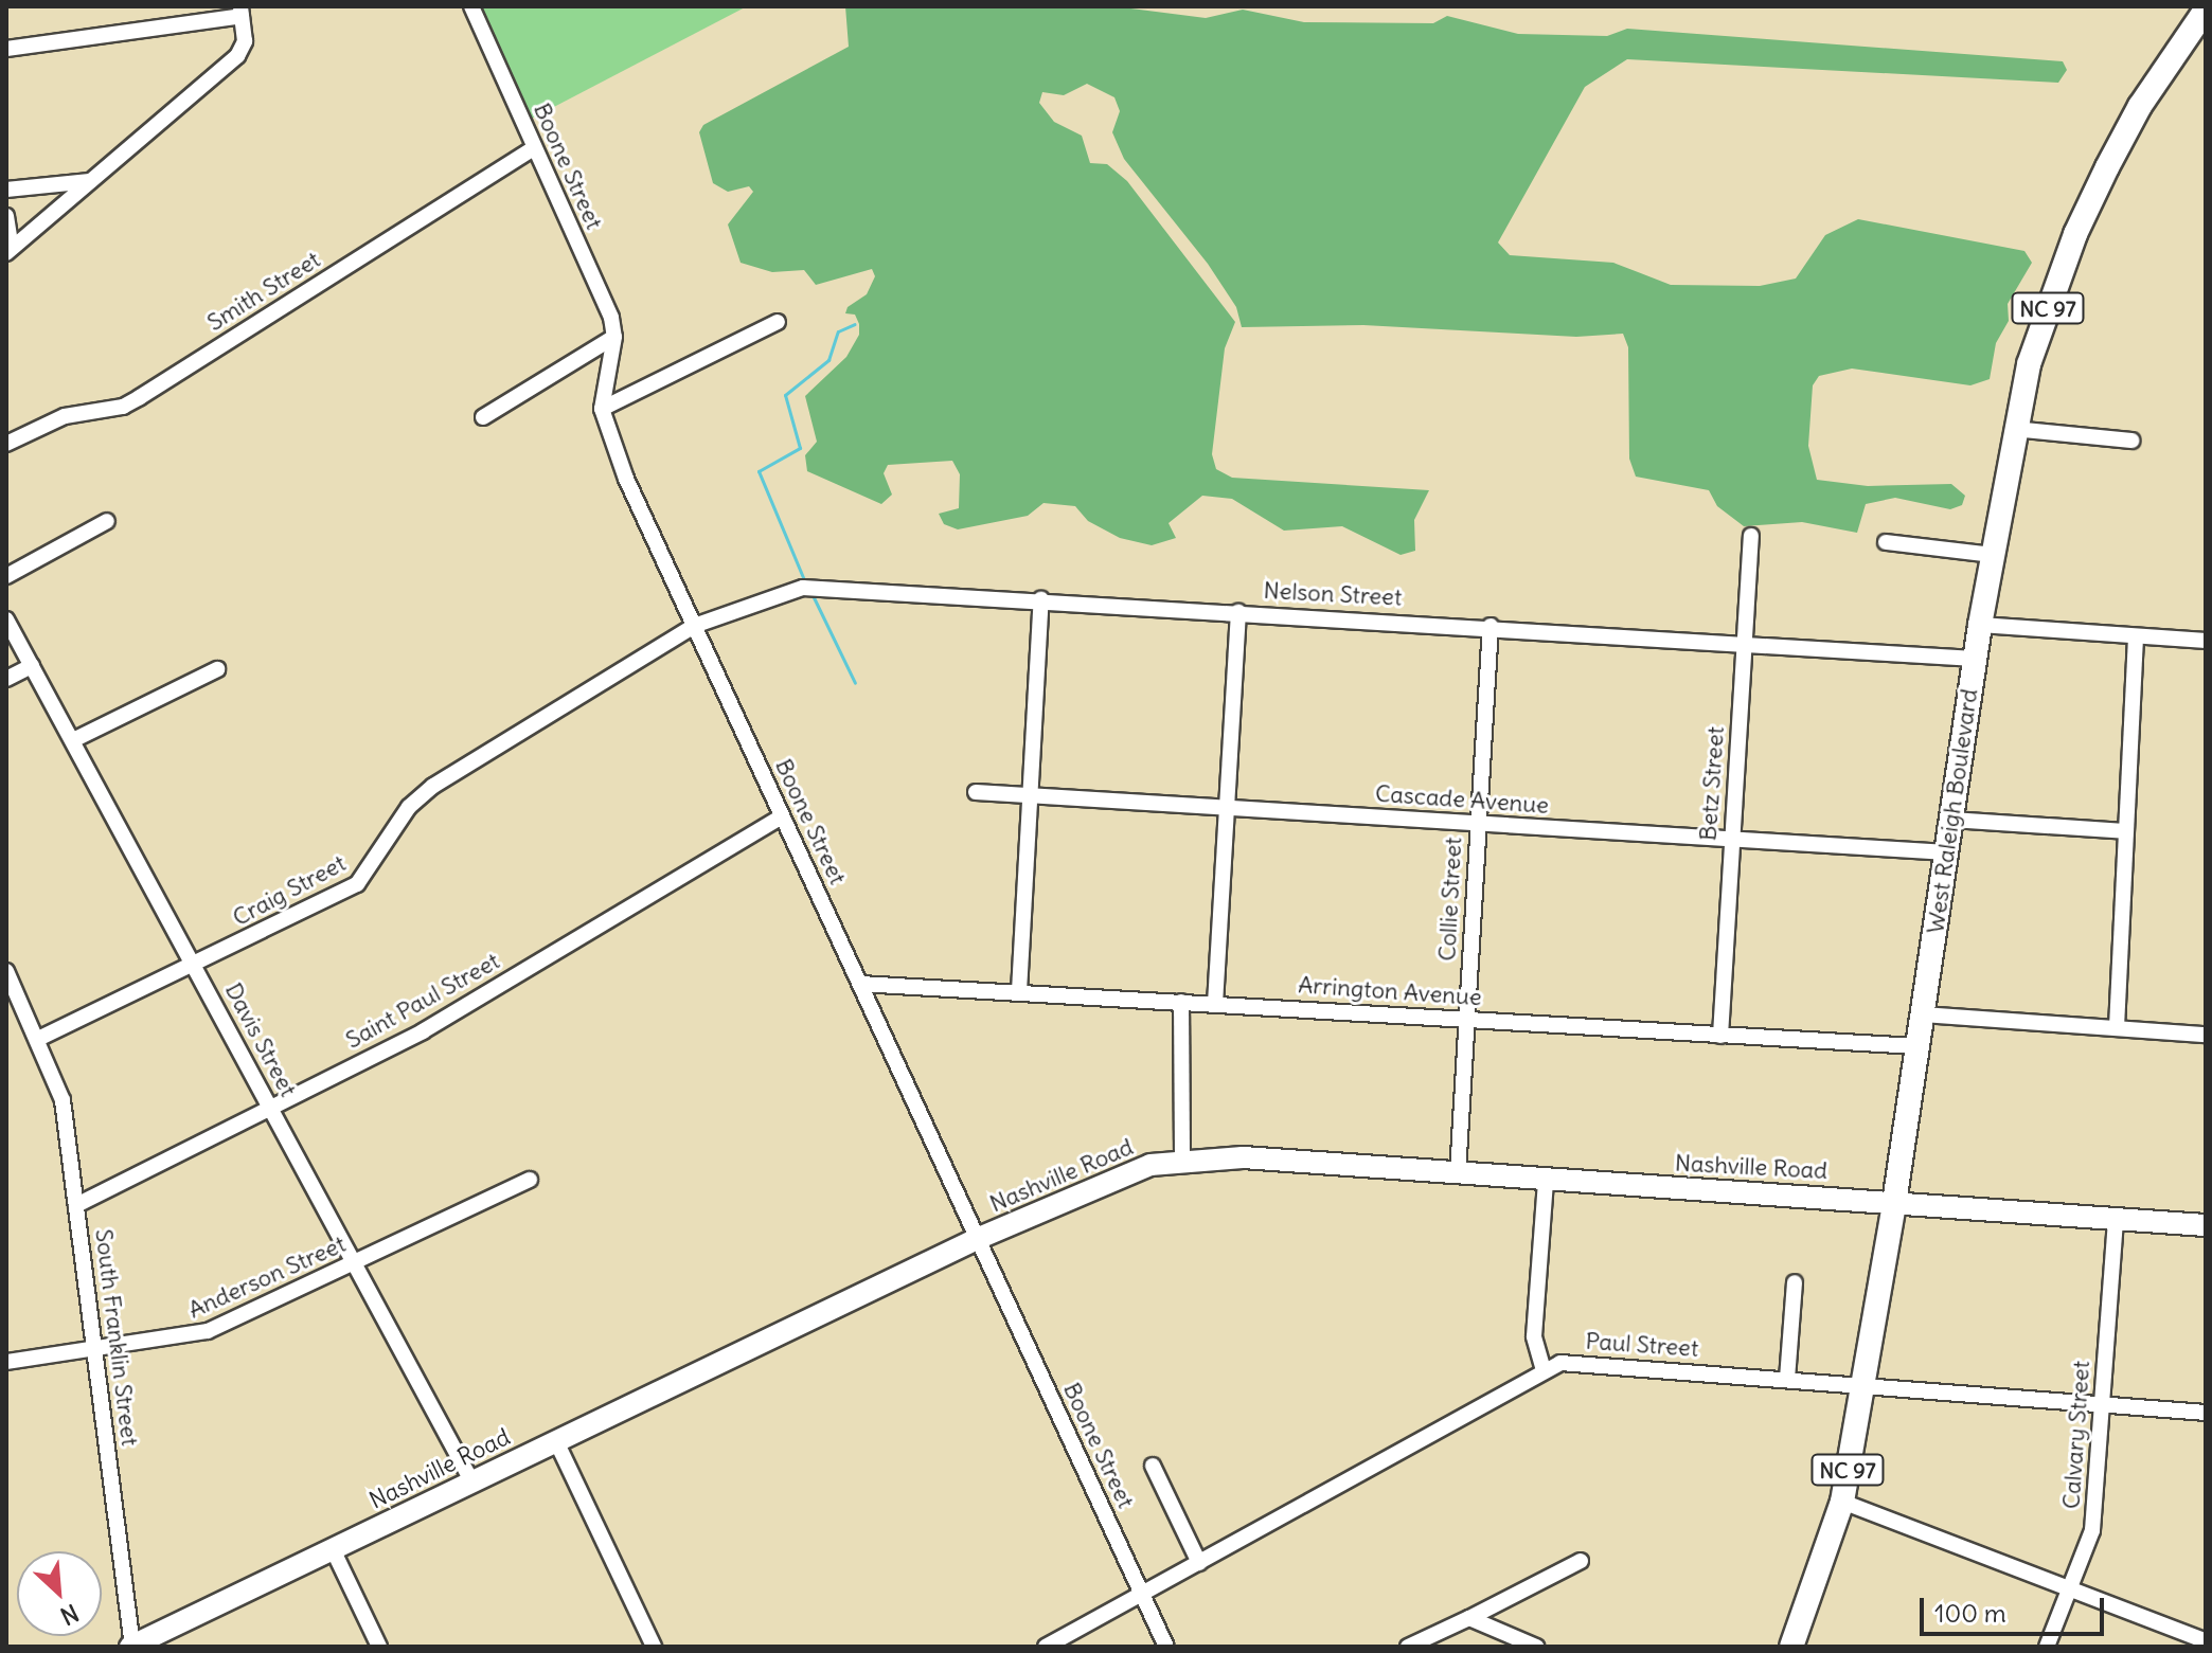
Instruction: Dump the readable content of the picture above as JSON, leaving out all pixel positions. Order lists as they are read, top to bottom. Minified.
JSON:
{"streets":{"main road":["NC 97","West Raleigh Boulevard","Nashville Road"],"street":["Boone Street","Smith Street","Nelson Street","Betz Street","Cascade Avenue","Craig Street","Collie Street","Arrington Avenue","Saint Paul Street","Davis Street","Anderson Street","South Franklin Street","Paul Street","Calvary Street"]},"crossings":[["Boone Street","Smith Street"],["Boone Street","Nelson Street"],["Boone Street","Craig Street"],["Boone Street","Arrington Avenue"],["Boone Street","Saint Paul Street"],["Boone Street","Nashville Road"],["Boone Street","Paul Street"],["Nelson Street","Betz Street"],["Nelson Street","West Raleigh Boulevard"],["Nelson Street","Craig Street"],["Nelson Street","Collie Street"],["Betz Street","Cascade Avenue"],["Betz Street","Arrington Avenue"],["Cascade Avenue","West Raleigh Boulevard"],["Cascade Avenue","Collie Street"],["West Raleigh Boulevard","Arrington Avenue"],["West Raleigh Boulevard","Nashville Road"],["West Raleigh Boulevard","Paul Street"],["Craig Street","Davis Street"],["Craig Street","South Franklin Street"],["Collie Street","Arrington Avenue"],["Collie Street","Nashville Road"],["Saint Paul Street","Davis Street"],["Saint Paul Street","South Franklin Street"],["Davis Street","Nashville Road"],["Davis Street","Anderson Street"],["Nashville Road","South Franklin Street"],["Nashville Road","Calvary Street"],["Anderson Street","South Franklin Street"],["Paul Street","Calvary Street"]],"scale_bar":"100 m","north":"bottom right"}
